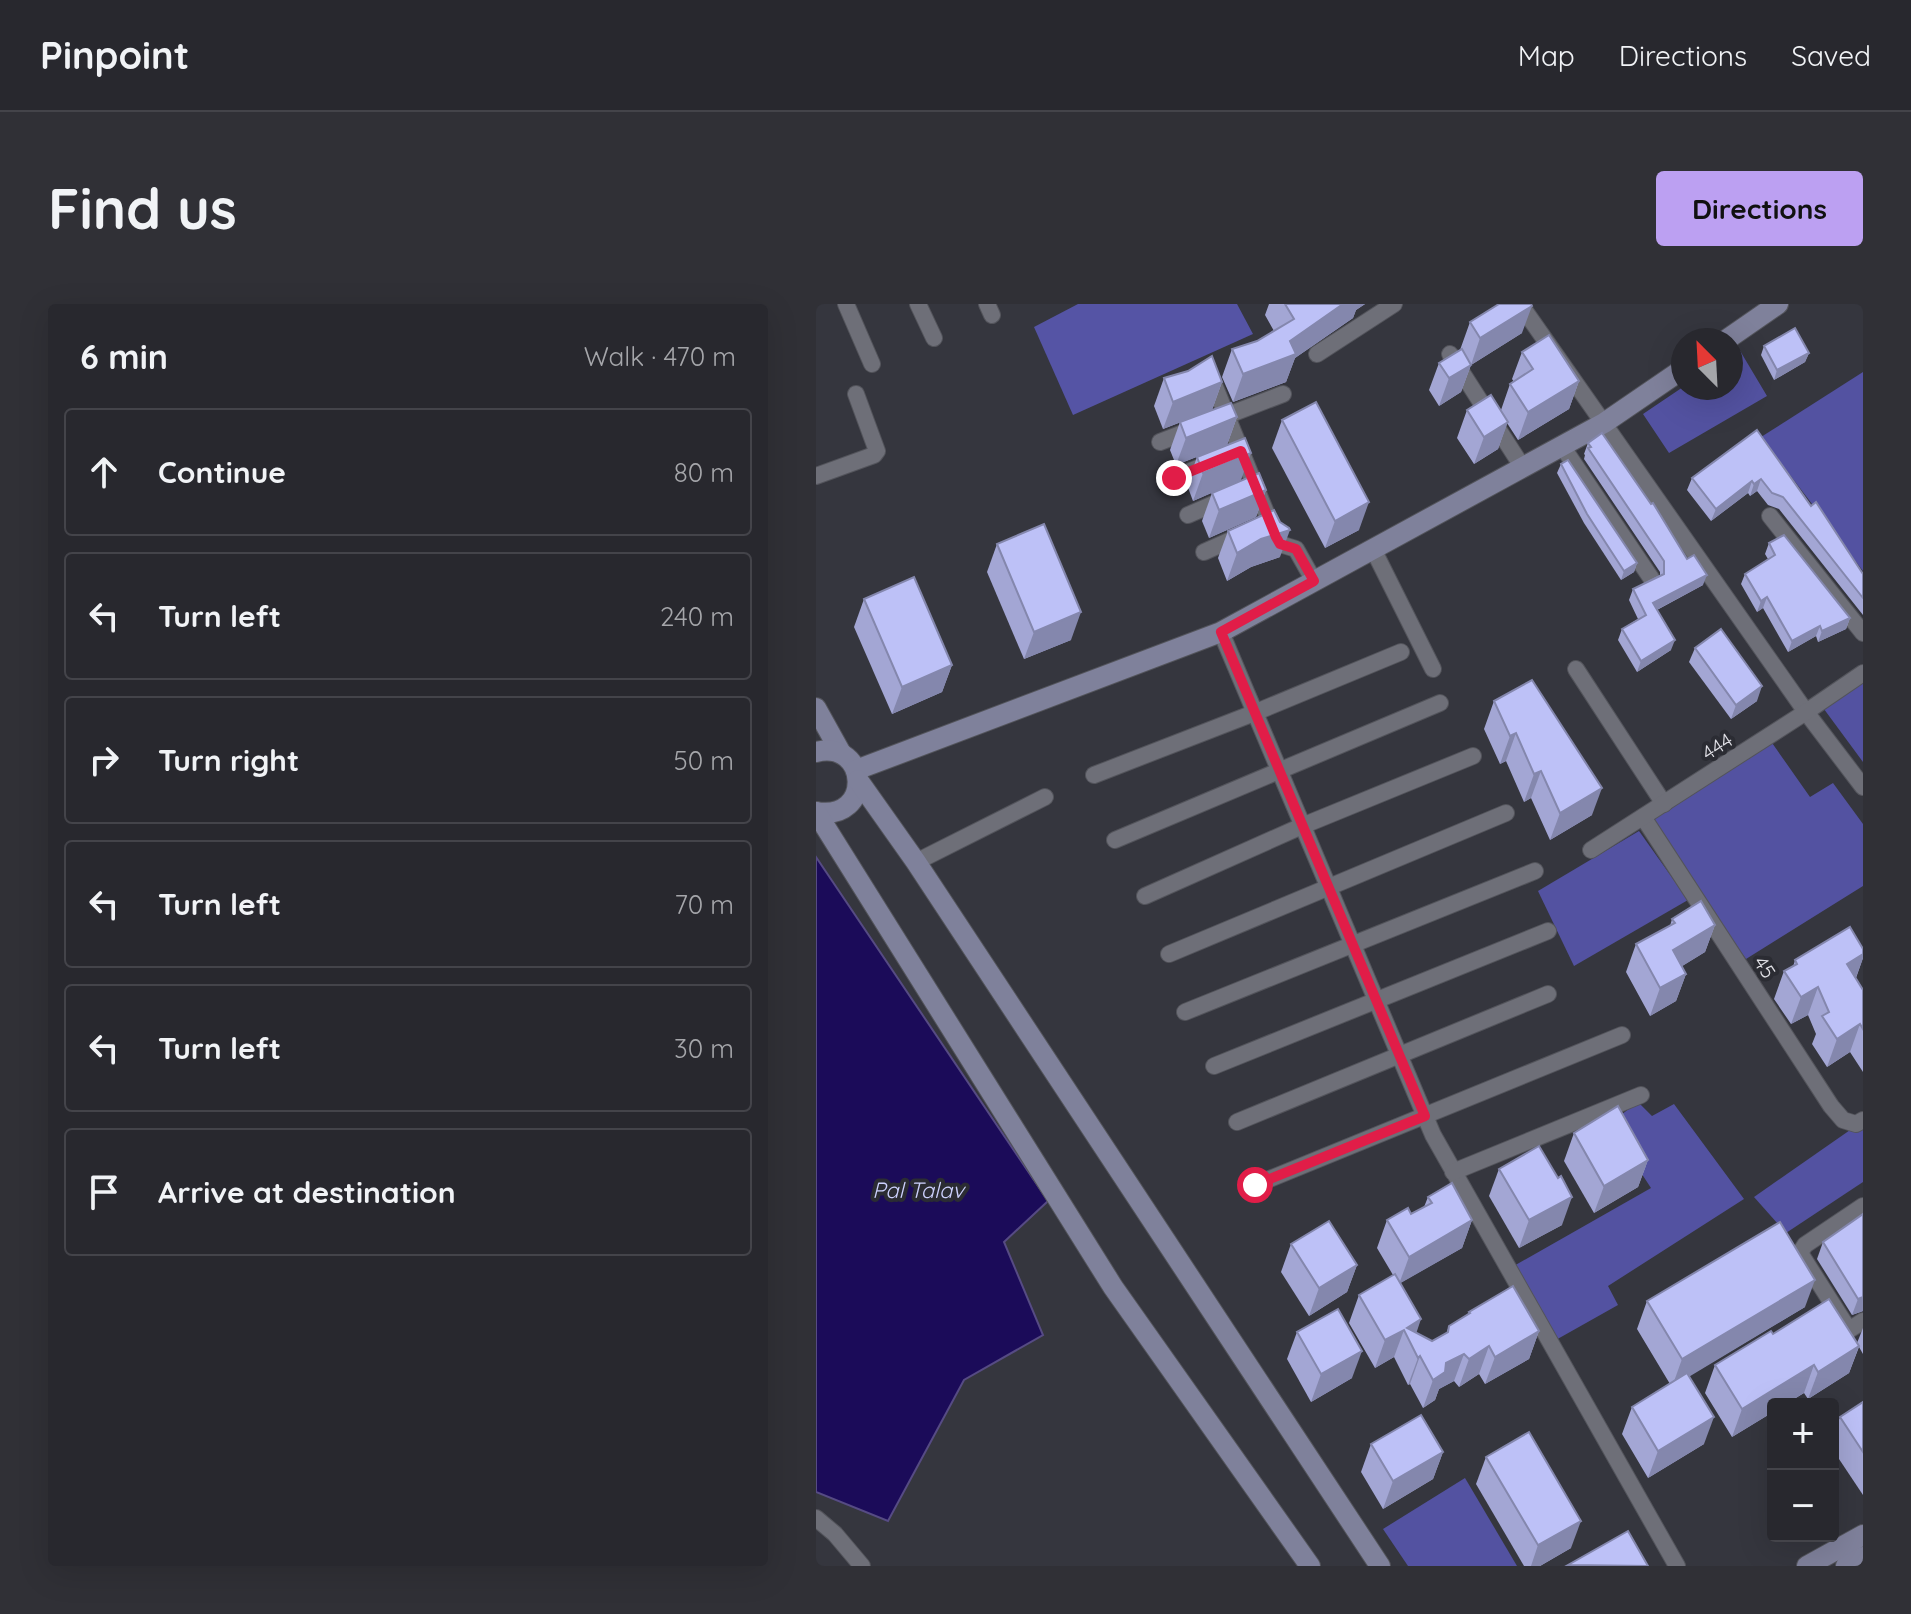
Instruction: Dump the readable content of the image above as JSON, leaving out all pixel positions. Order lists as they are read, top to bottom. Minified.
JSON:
{"streets":{"street":["444","45"]},"crossings":[["444","45"]],"water":["Pal Talav"],"north":"top left","page":{"header":"Pinpoint","nav":["Map","Directions","Saved"],"buttons":"Directions","title":"Find us","heading":["6 min","Walk · 470 m"],"list":[["Continue","80 m"],["Turn left","240 m"],["Turn right","50 m"],["Turn left","70 m"],["Turn left","30 m"],"Arrive at destination"],"map_buttons":["+","−"]}}
